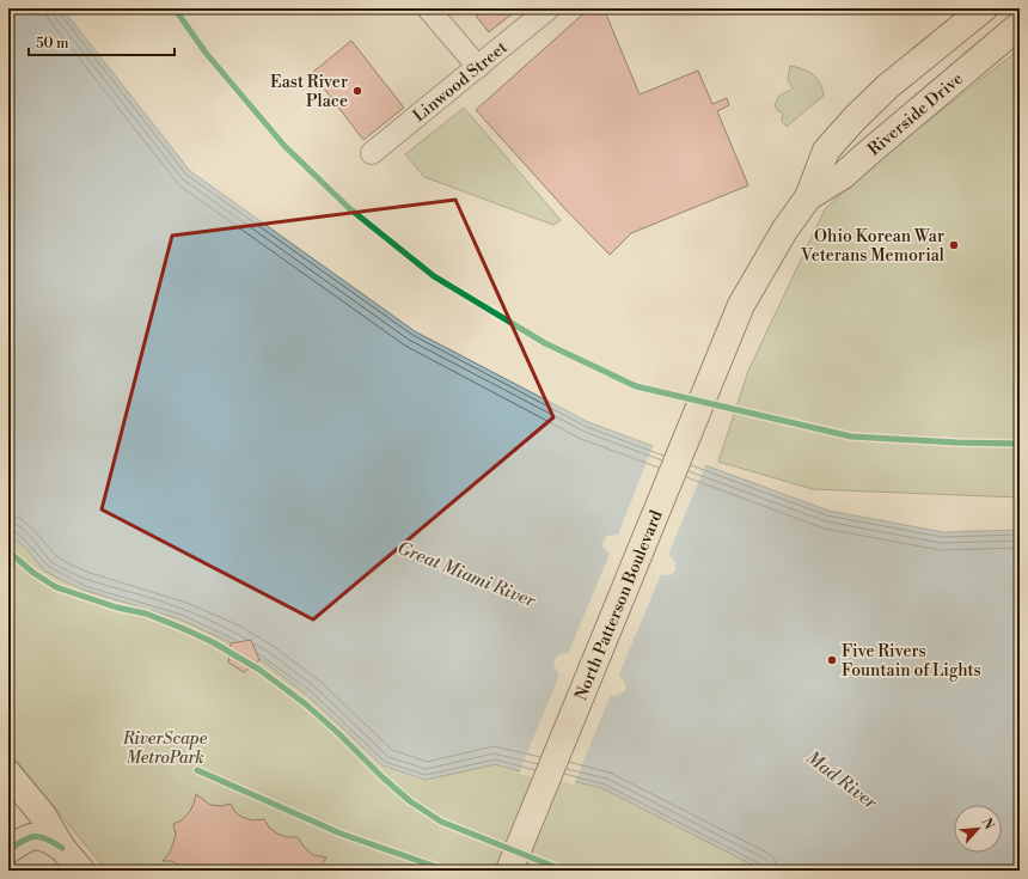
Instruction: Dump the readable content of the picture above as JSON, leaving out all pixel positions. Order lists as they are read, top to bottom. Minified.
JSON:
{"streets":{"main road":["Riverside Drive","North Patterson Boulevard"],"street":["Linwood Street"]},"crossings":[["Riverside Drive","North Patterson Boulevard"]],"water":["Great Miami River","Mad River"],"parks":["RiverScape MetroPark"],"places":["East River Place","Ohio Korean War Veterans Memorial","Five Rivers Fountain of Lights"],"scale_bar":"50 m","north":"top right"}
